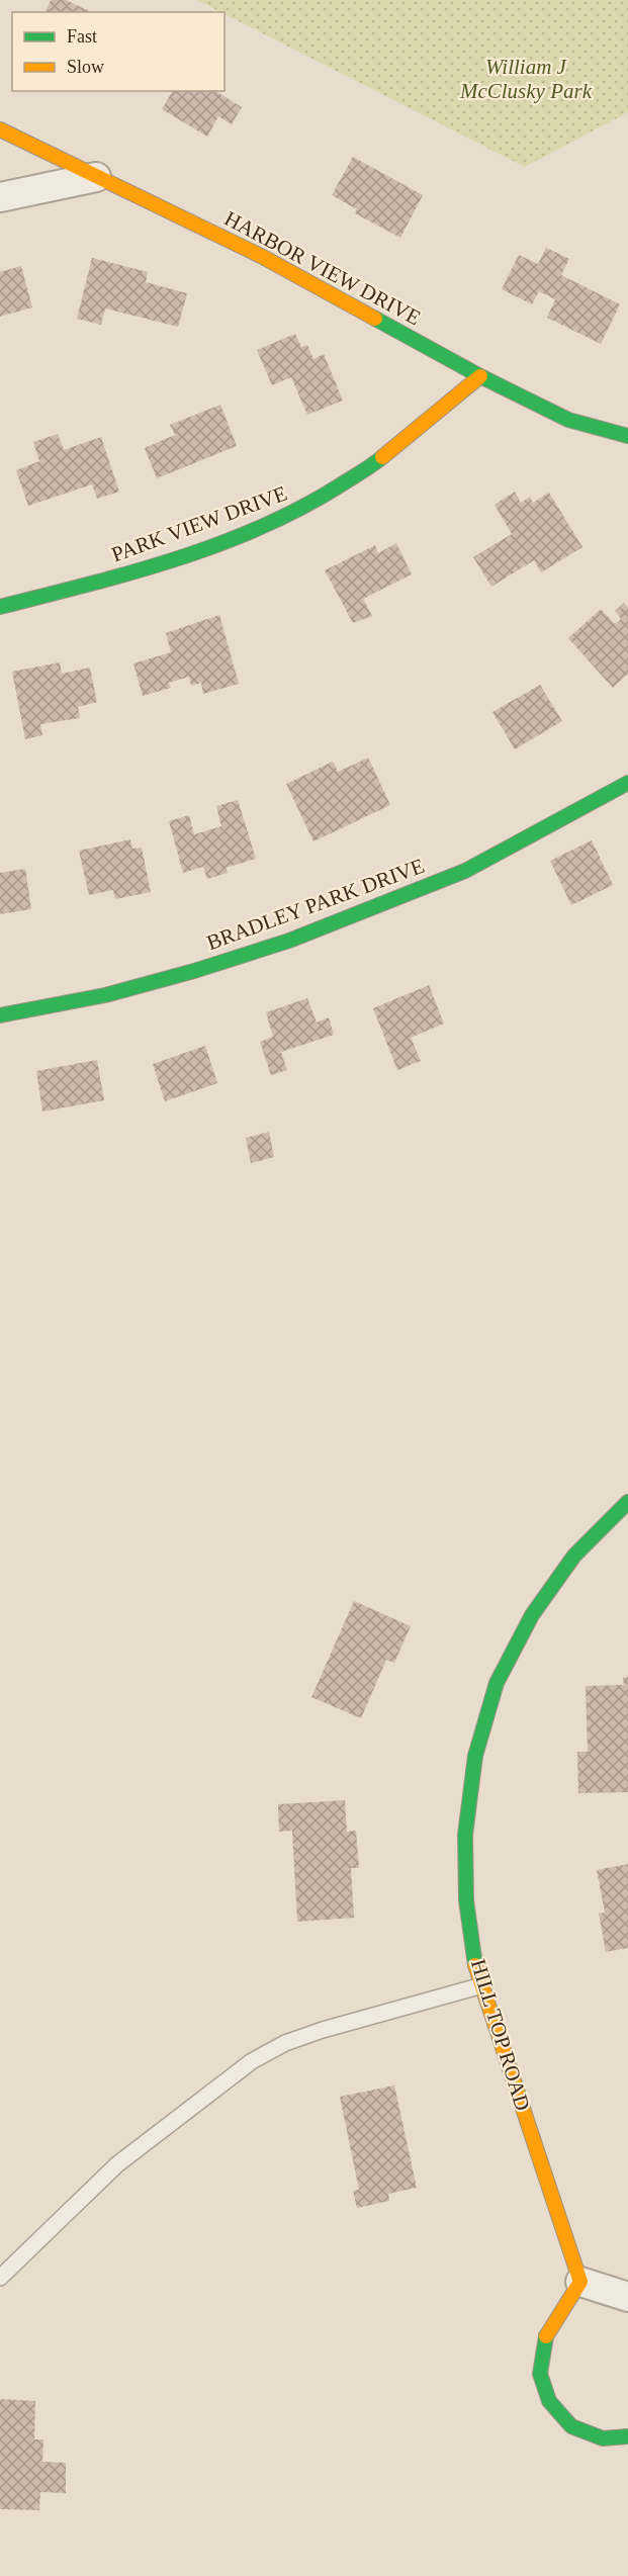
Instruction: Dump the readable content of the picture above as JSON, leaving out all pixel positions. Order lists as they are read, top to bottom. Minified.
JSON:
{"streets":{"street":["HARBOR VIEW DRIVE","PARK VIEW DRIVE","BRADLEY PARK DRIVE","HILL TOP ROAD"]},"crossings":[["HARBOR VIEW DRIVE","PARK VIEW DRIVE"]],"parks":["William J McClusky Park"],"legend":["Fast","Slow"]}
